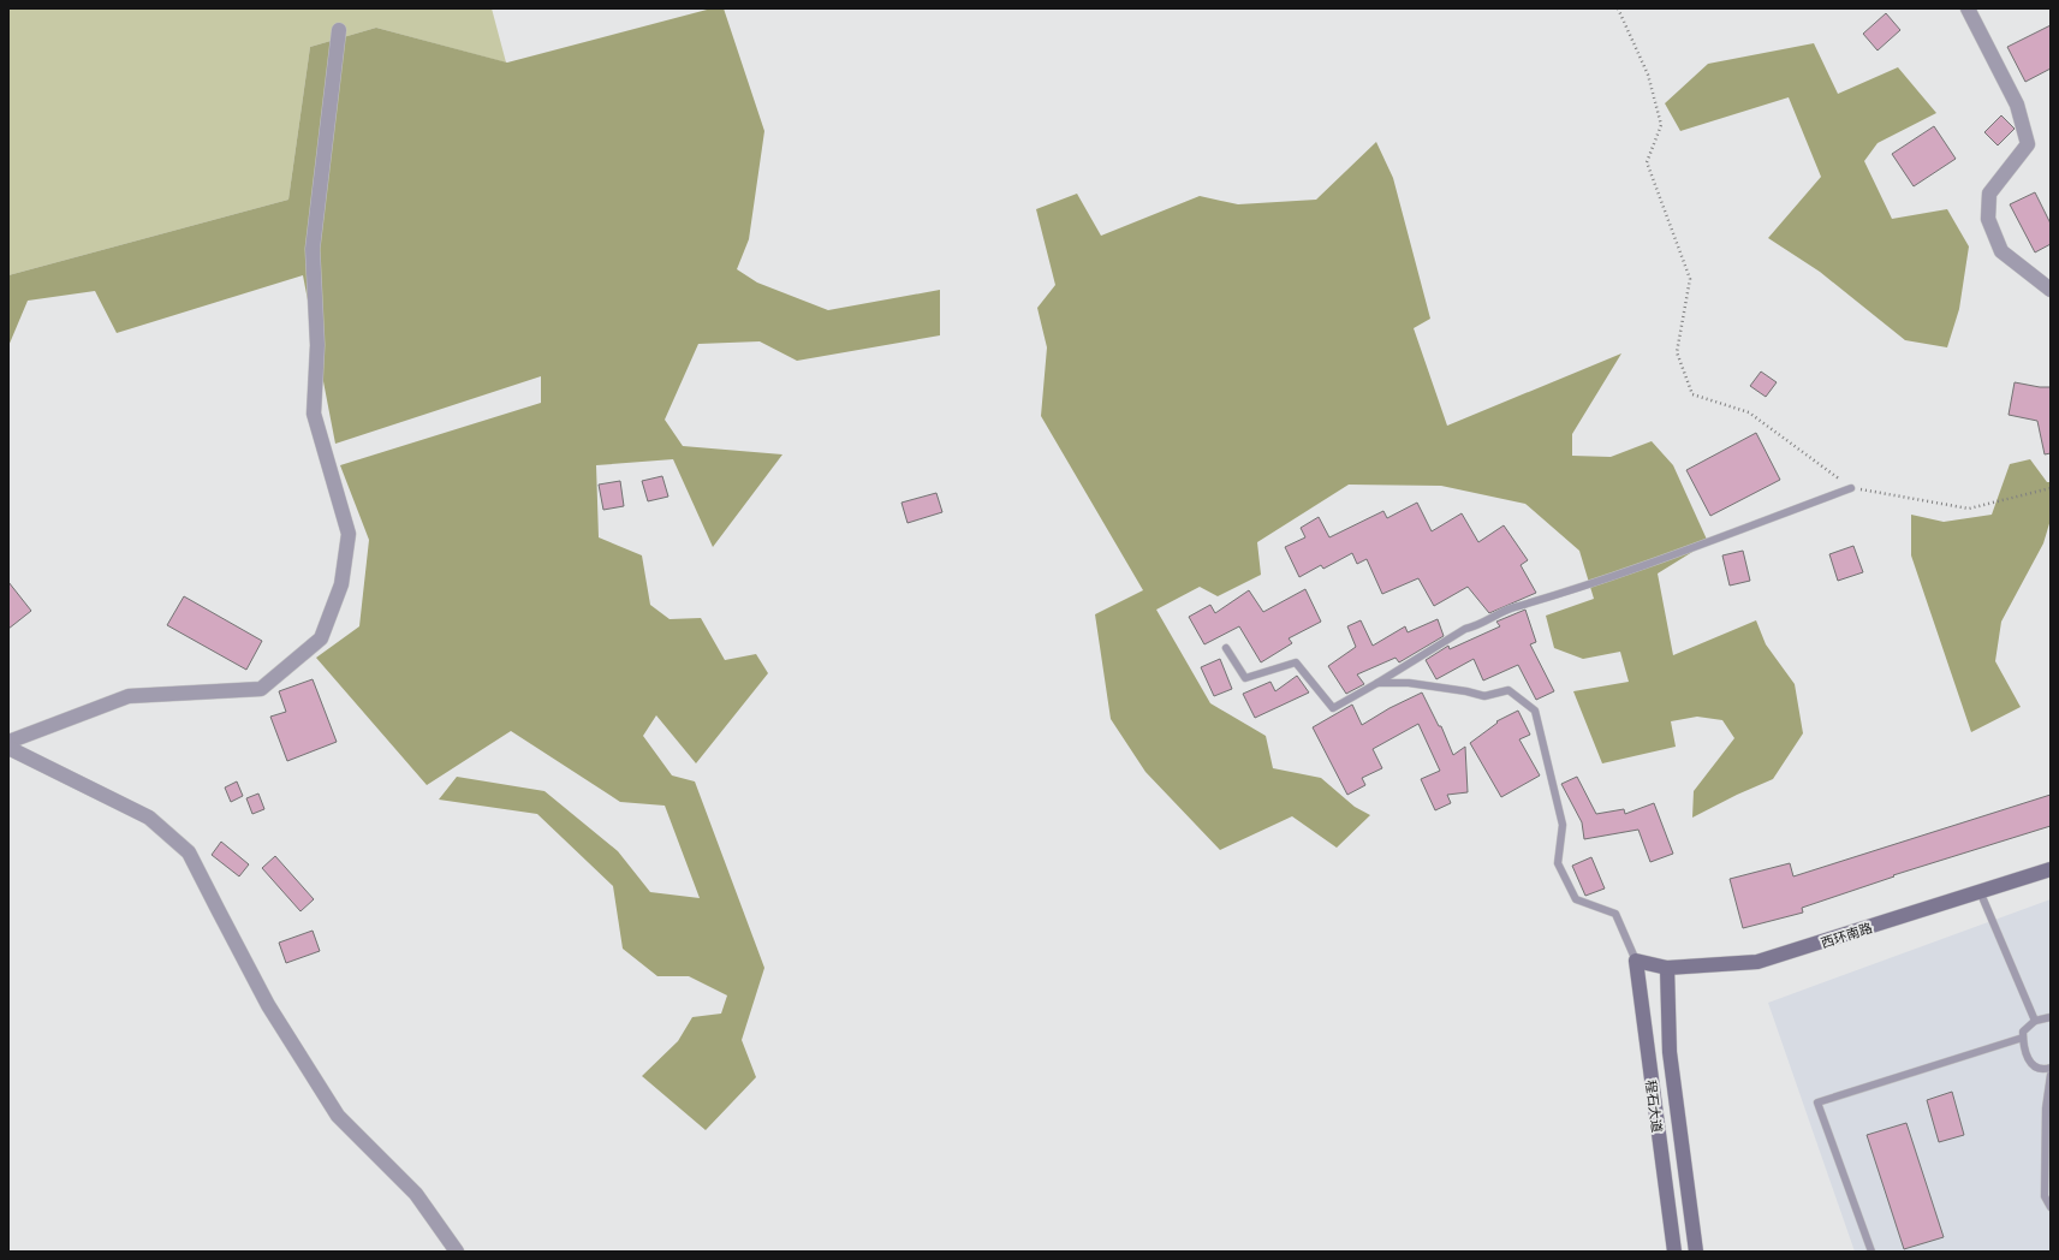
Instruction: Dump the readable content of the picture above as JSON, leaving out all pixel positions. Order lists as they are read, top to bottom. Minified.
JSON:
{"streets":{"street":["西环南路","程石大道"]},"crossings":[["西环南路","程石大道"]]}
